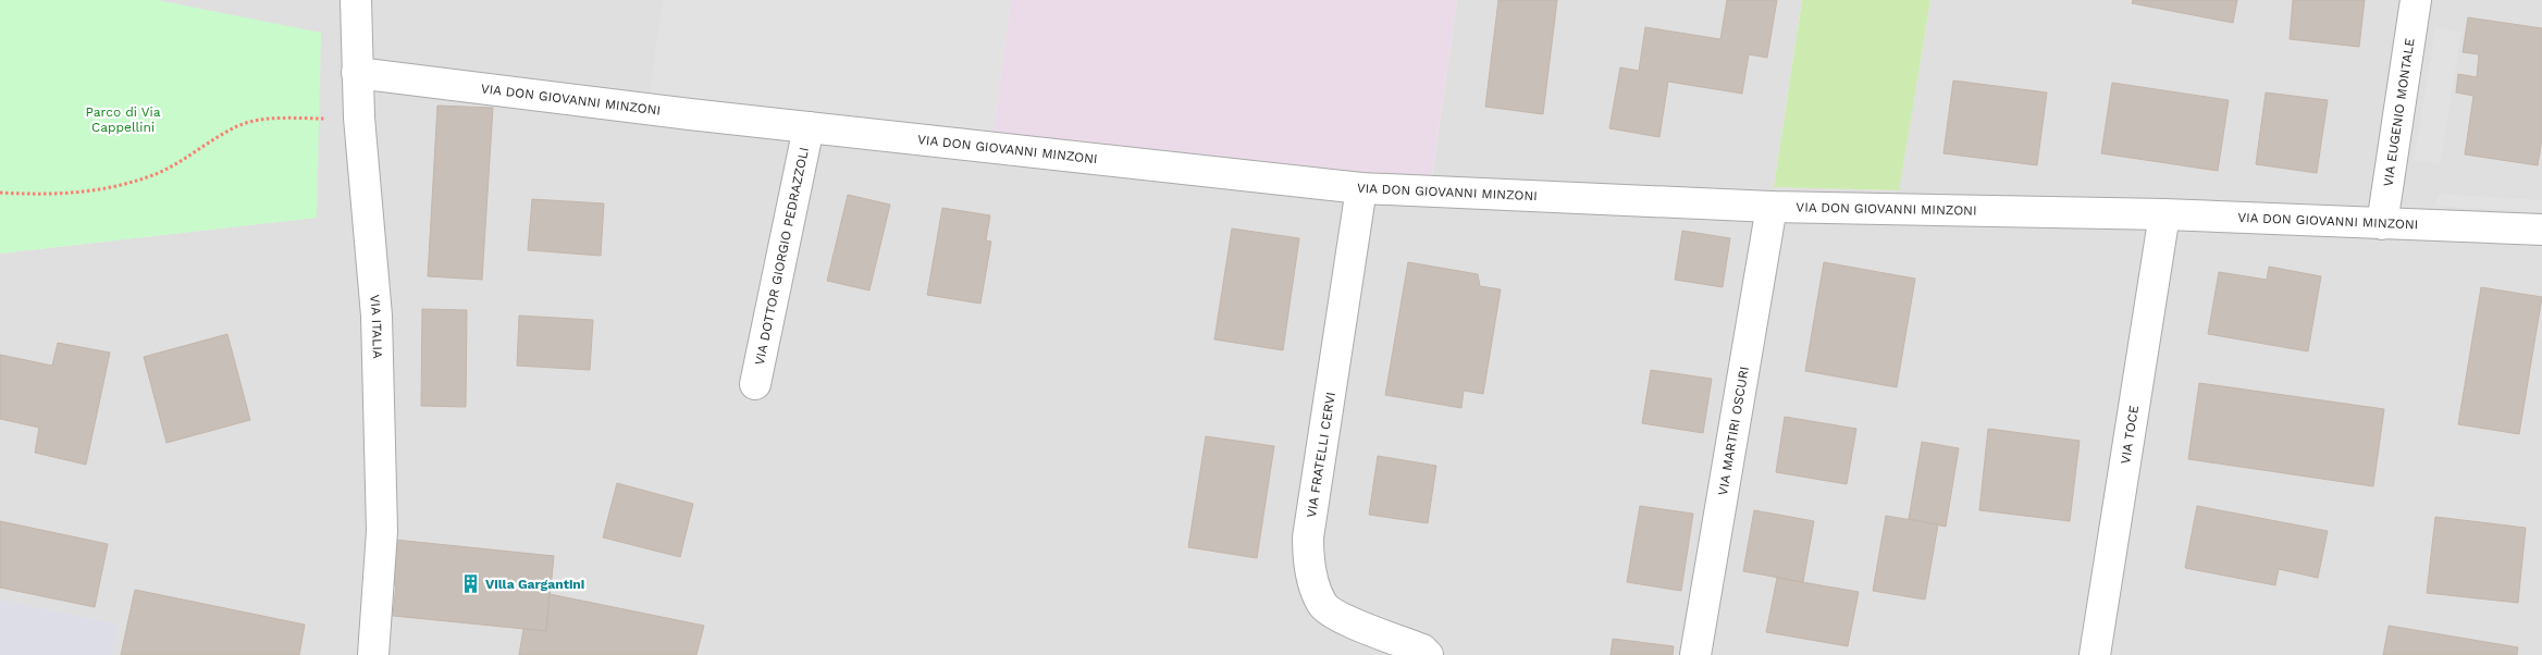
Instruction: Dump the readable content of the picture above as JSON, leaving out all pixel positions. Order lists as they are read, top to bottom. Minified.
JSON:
{"streets":{"street":["VIA DON GIOVANNI MINZONI","VIA EUGENIO MONTALE","VIA DOTTOR GIORGIO PEDRAZZOLI","VIA ITALIA","VIA MARTIRI OSCURI","VIA TOCE","VIA FRATELLI CERVI"]},"crossings":[["VIA DON GIOVANNI MINZONI","VIA EUGENIO MONTALE"],["VIA DON GIOVANNI MINZONI","VIA DOTTOR GIORGIO PEDRAZZOLI"],["VIA DON GIOVANNI MINZONI","VIA ITALIA"],["VIA DON GIOVANNI MINZONI","VIA MARTIRI OSCURI"],["VIA DON GIOVANNI MINZONI","VIA TOCE"],["VIA DON GIOVANNI MINZONI","VIA FRATELLI CERVI"]],"parks":["Parco di Via Cappellini"],"places":{"building":["Villa Gargantini"]}}
